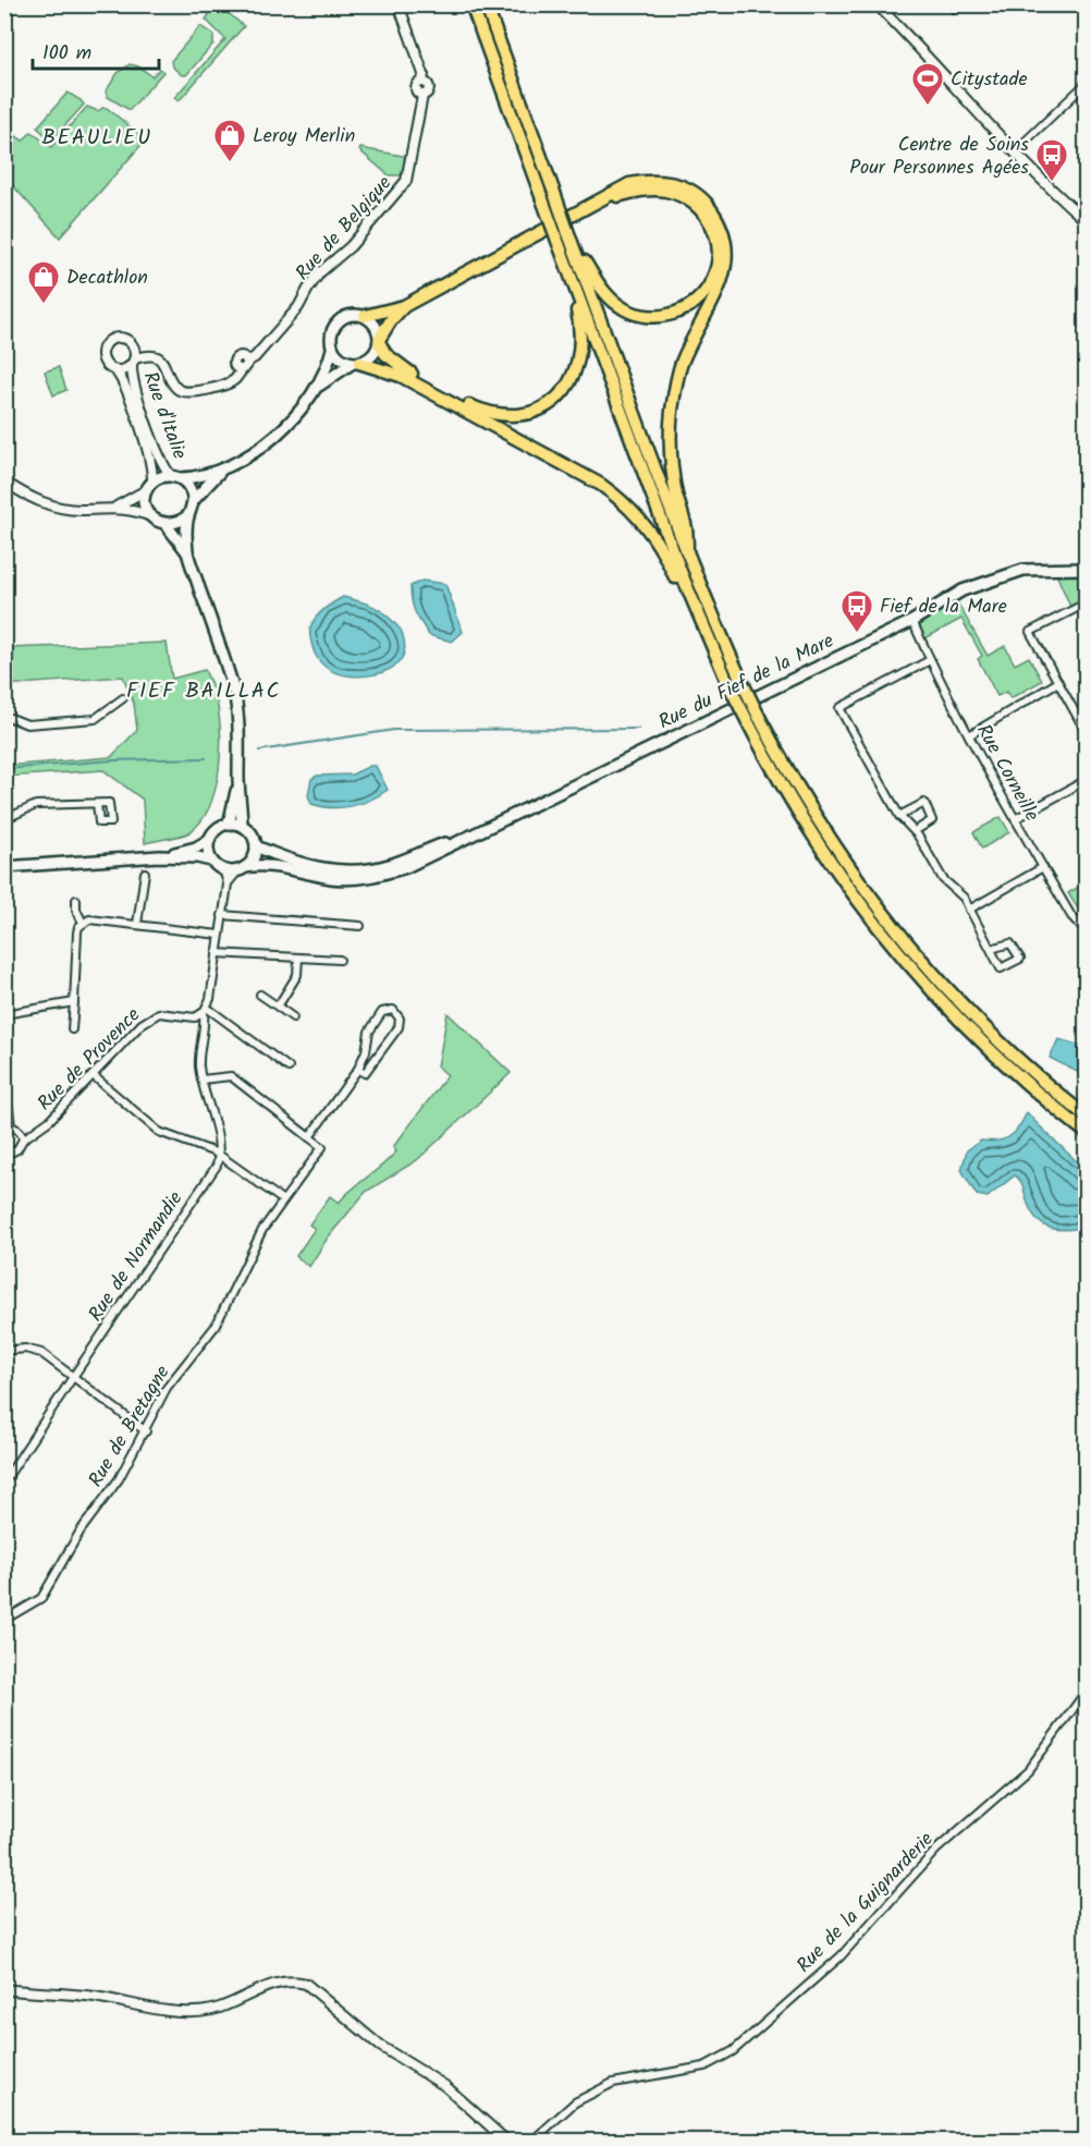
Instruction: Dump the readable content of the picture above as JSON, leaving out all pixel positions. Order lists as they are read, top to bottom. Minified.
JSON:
{"streets":{"main road":["Rue du Fief de la Mare"],"street":["Rue de Belgique","Rue d'Italie","Rue Corneille","Rue de Provence","Rue de Normandie","Rue de Bretagne","Rue de la Guignarderie"]},"crossings":[["Rue de Belgique","Rue d'Italie"],["Rue du Fief de la Mare","Rue Corneille"]],"districts":["BEAULIEU","FIEF BAILLAC"],"places":{"sports":["Citystade"],"shop":["Leroy Merlin","Decathlon"],"bus stop":["Centre de Soins Pour Personnes Agées","Fief de la Mare"]},"scale_bar":"100 m"}
